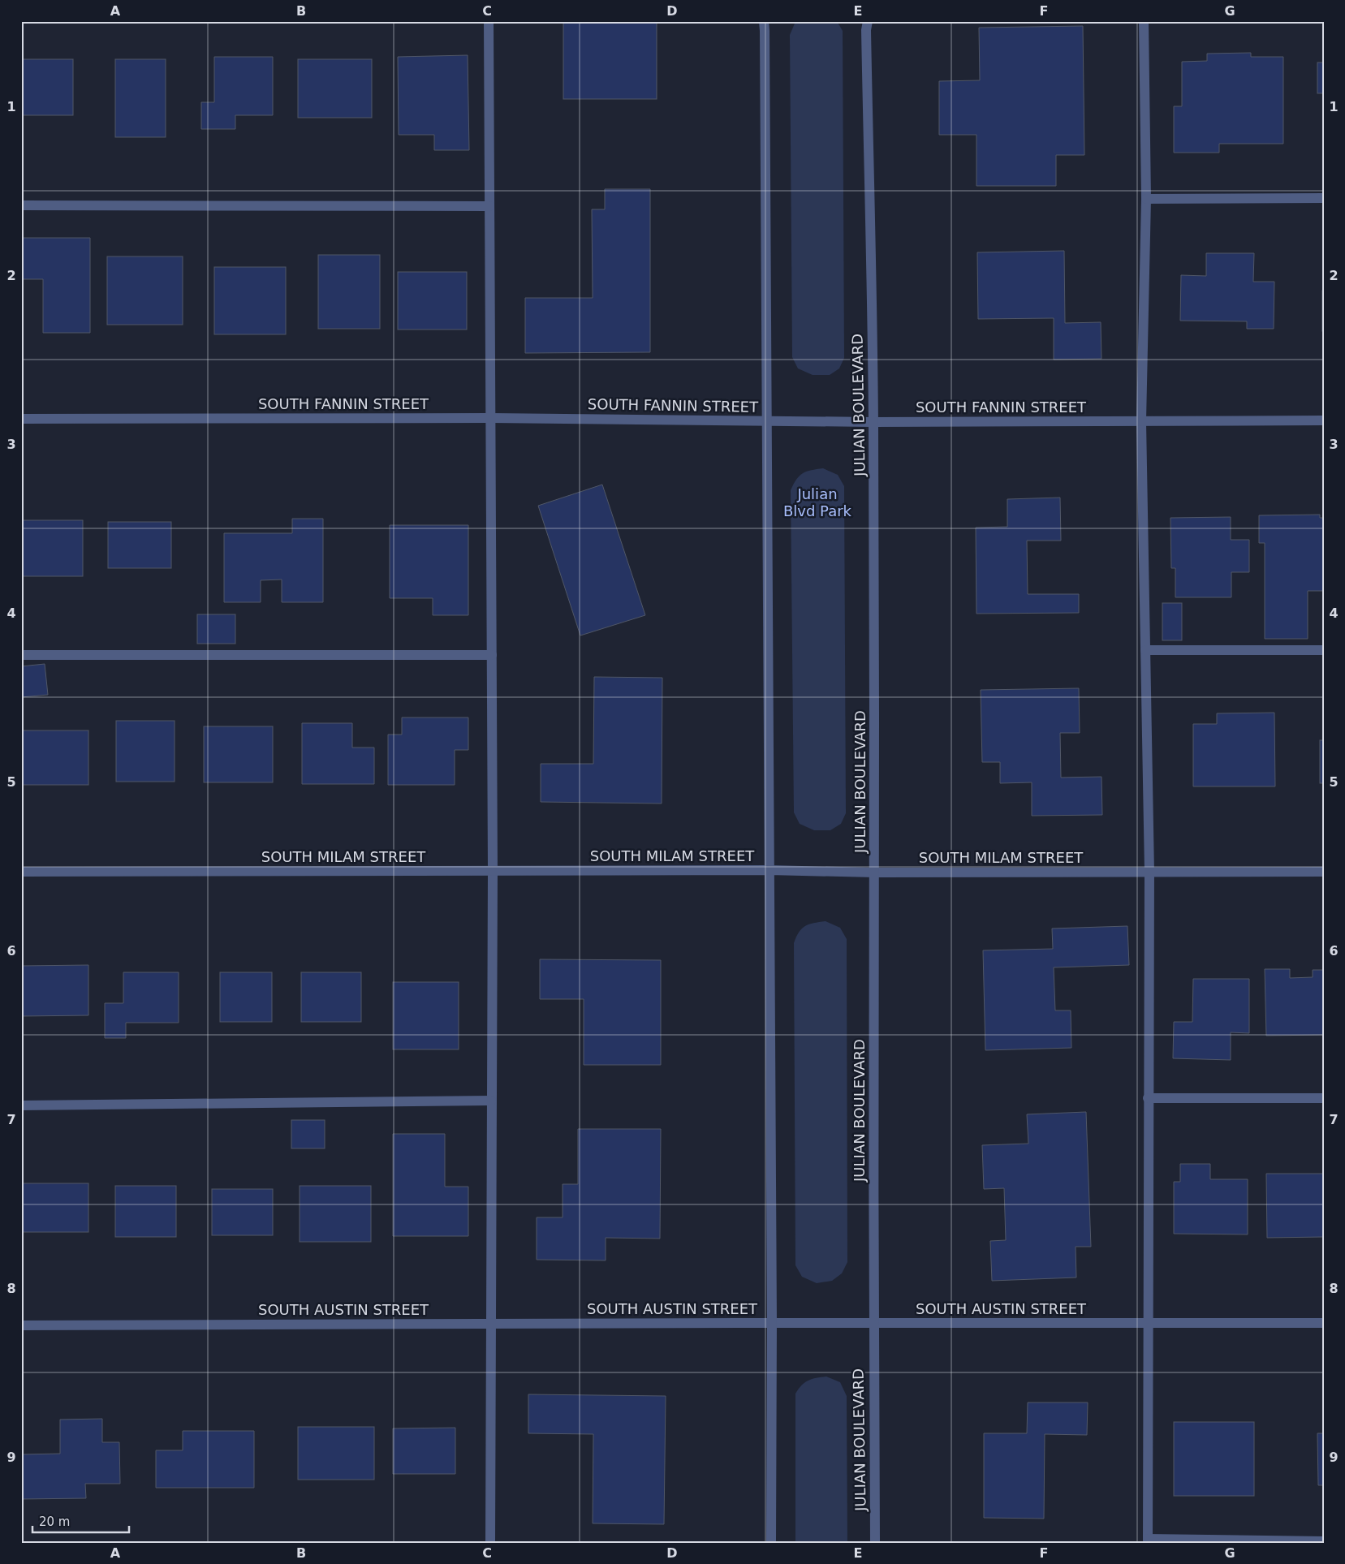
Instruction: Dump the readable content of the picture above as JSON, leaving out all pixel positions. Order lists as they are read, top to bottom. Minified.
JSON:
{"streets":{"street":["SOUTH FANNIN STREET","JULIAN BOULEVARD","SOUTH MILAM STREET","SOUTH AUSTIN STREET"]},"crossings":[["SOUTH FANNIN STREET","JULIAN BOULEVARD"],["JULIAN BOULEVARD","SOUTH MILAM STREET"],["JULIAN BOULEVARD","SOUTH AUSTIN STREET"]],"parks":["Julian Blvd Park"],"scale_bar":"20 m","grid":{"columns":["A","B","C","D","E","F","G"],"rows":["1","2","3","4","5","6","7","8","9"]}}
